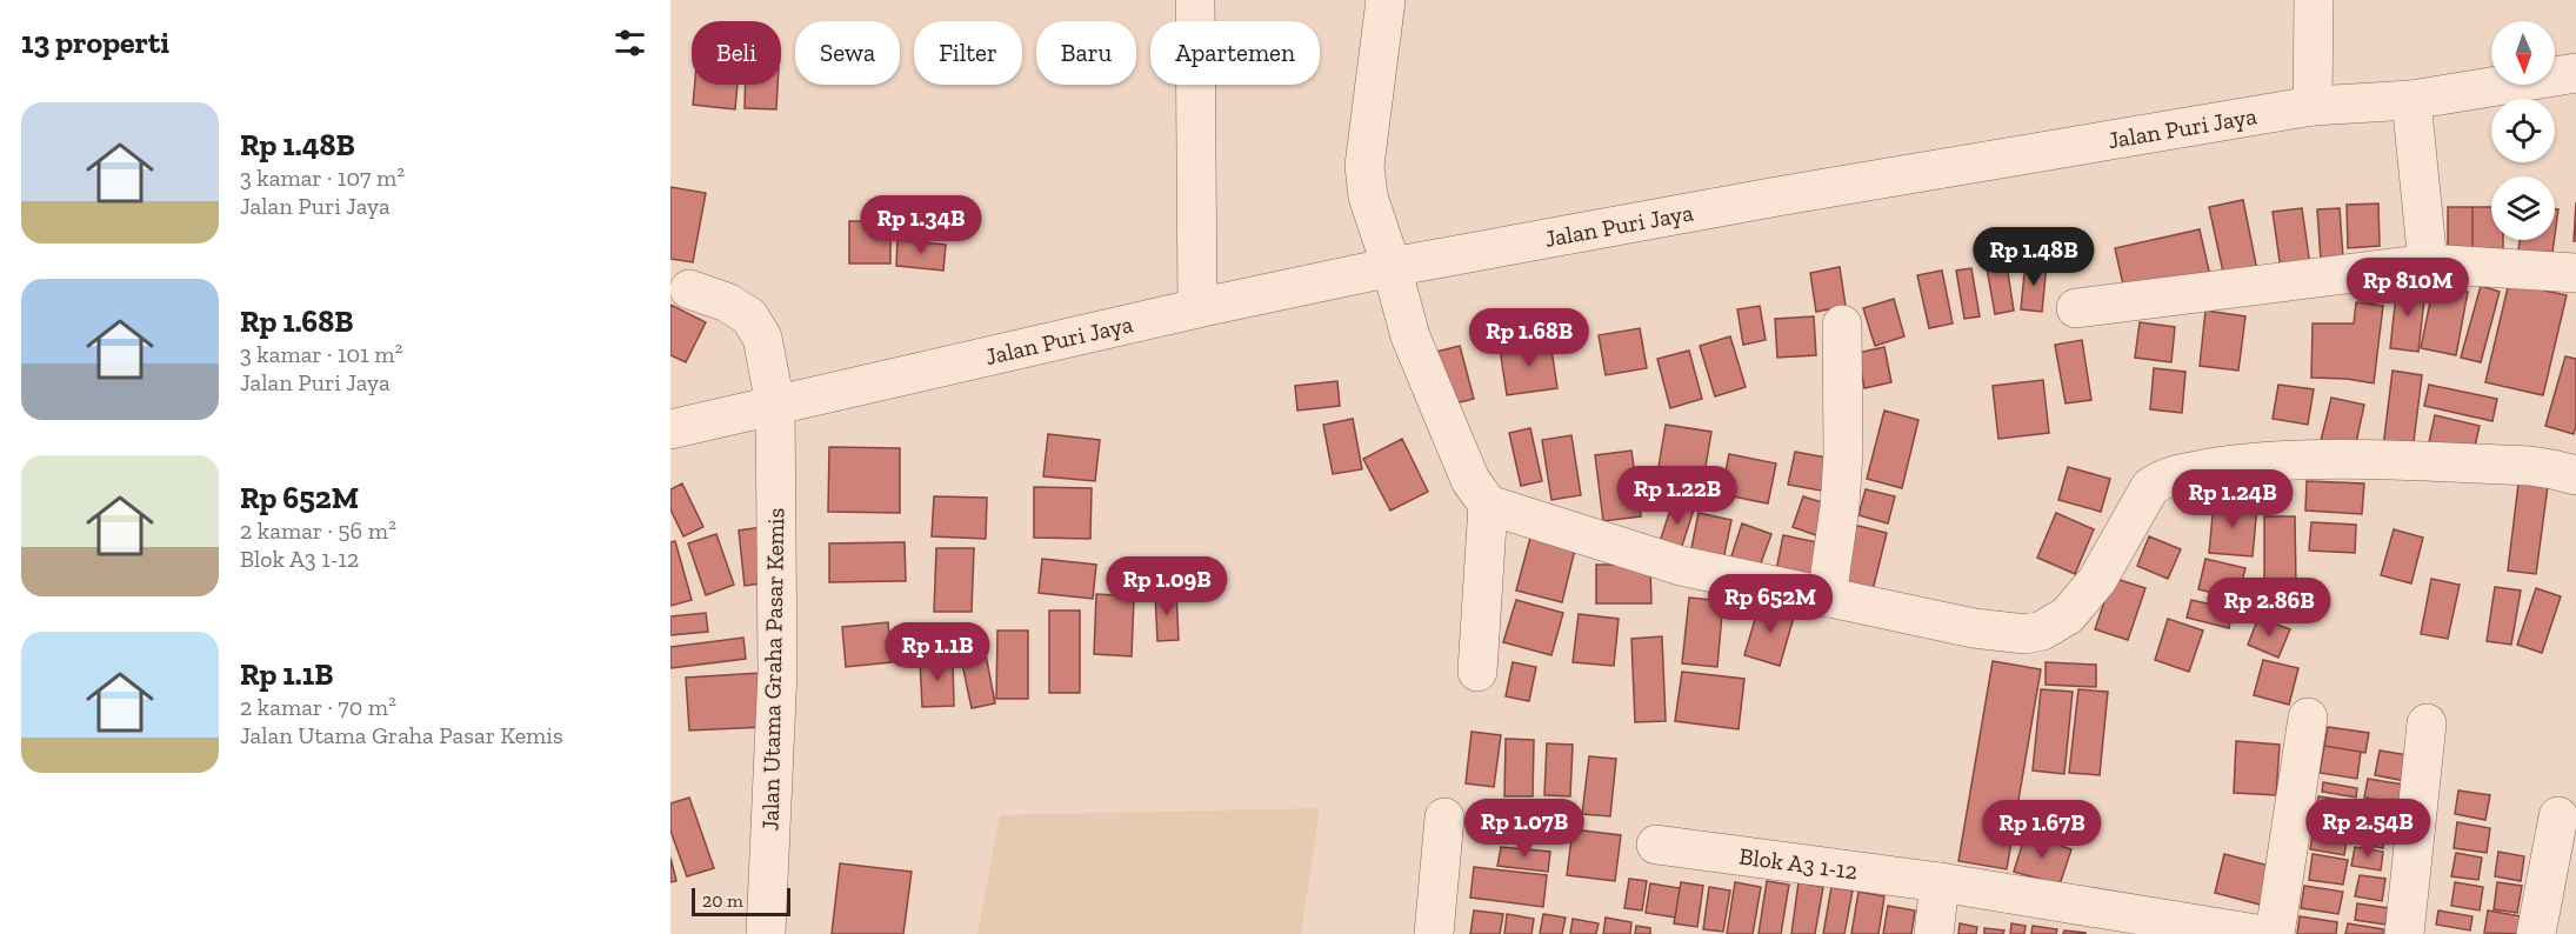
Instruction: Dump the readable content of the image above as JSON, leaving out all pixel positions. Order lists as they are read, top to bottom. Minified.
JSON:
{"streets":{"street":["Jalan Puri Jaya","Jalan Utama Graha Pasar Kemis","Blok A3 1-12"]},"crossings":[["Jalan Puri Jaya","Jalan Utama Graha Pasar Kemis"]],"scale_bar":"20 m","north":"bottom","page":{"heading":"13 properti","chip":["Beli","Sewa","Filter","Baru","Apartemen"],"list":[{"name":"Rp 1.48B","note":"3 kamar · 107 m² · Jalan Puri Jaya"},{"name":"Rp 1.68B","note":"3 kamar · 101 m² · Jalan Puri Jaya"},{"name":"Rp 652M","note":"2 kamar · 56 m² · Blok A3 1-12"},{"name":"Rp 1.1B","note":"2 kamar · 70 m² · Jalan Utama Graha Pasar Kemis"}],"price":["Rp 1.34B","Rp 1.48B","Rp 810M","Rp 1.68B","Rp 1.22B","Rp 1.24B","Rp 1.09B","Rp 652M","Rp 2.86B","Rp 1.1B","Rp 1.07B","Rp 2.54B","Rp 1.67B"],"scale":"20 m"}}
